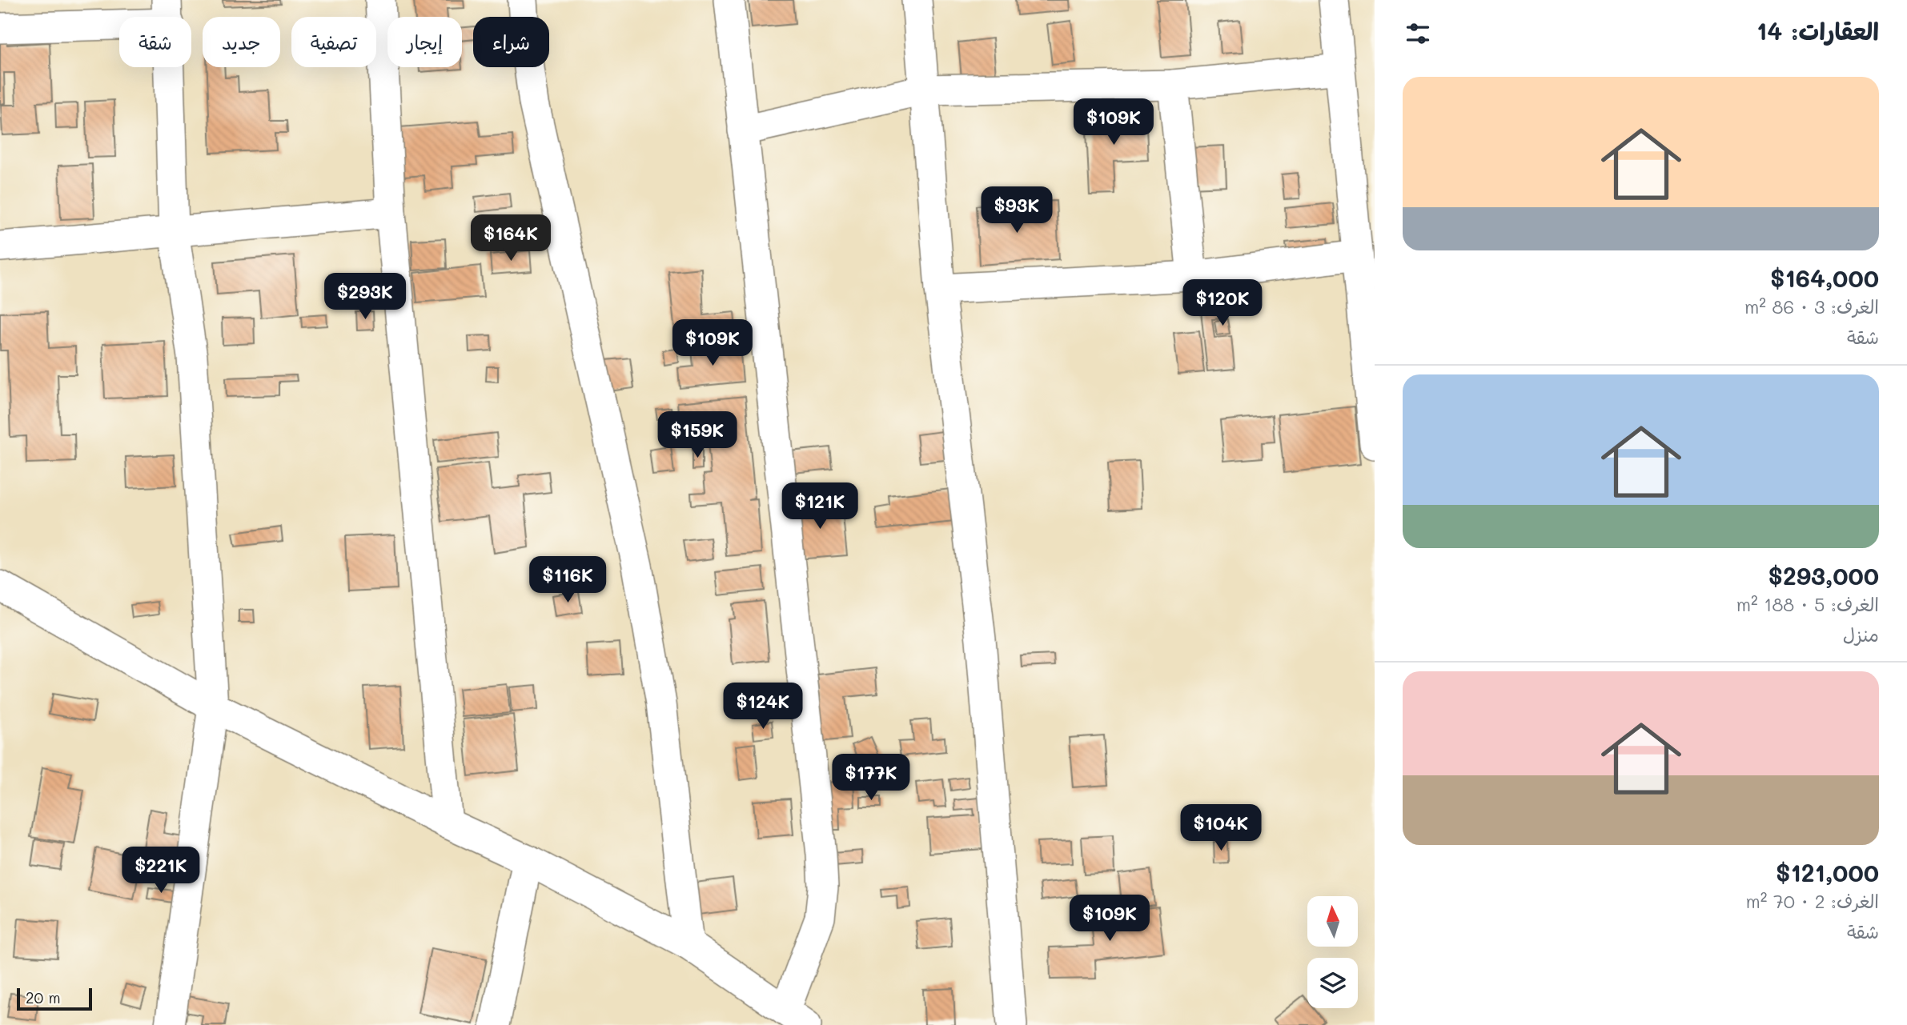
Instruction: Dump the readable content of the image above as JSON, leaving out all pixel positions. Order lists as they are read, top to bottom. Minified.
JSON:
{"scale_bar":"20 m","north":"top","page":{"heading":"العقارات: 14","chip":["شراء","إيجار","تصفية","جديد","شقة"],"list":[{"name":"$164,000","note":"الغرف: 3 · 86 m² · شقة"},{"name":"$293,000","note":"الغرف: 5 · 188 m² · منزل"},{"name":"$121,000","note":"الغرف: 2 · 70 m² · شقة"}],"price":["$109K","$93K","$164K","$293K","$120K","$109K","$159K","$121K","$116K","$124K","$177K","$104K","$221K","$109K"],"scale":"20 m"}}
